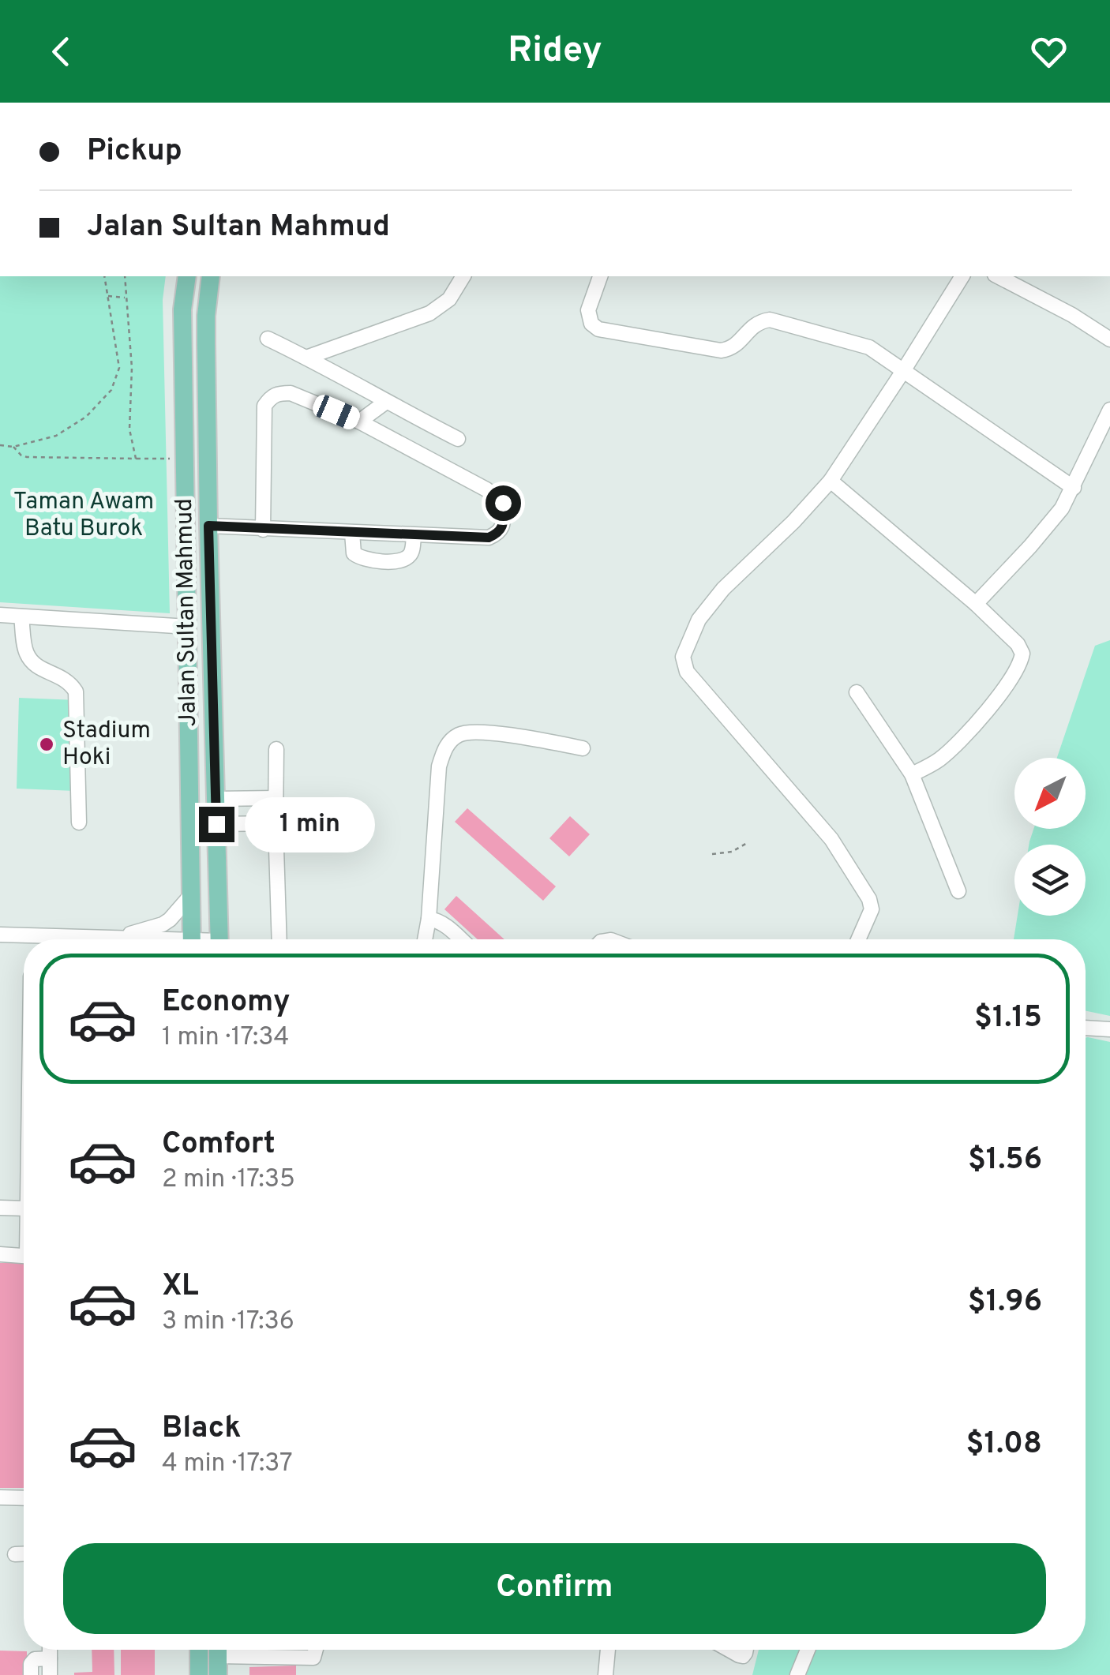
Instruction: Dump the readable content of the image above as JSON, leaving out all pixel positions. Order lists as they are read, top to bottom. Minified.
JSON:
{"streets":{"main road":["Jalan Sultan Mahmud"]},"parks":["Taman Awam Batu Burok"],"places":["Stadium Hoki"],"north":"bottom left","page":{"header":"Ridey","banner":["Pickup","Jalan Sultan Mahmud"],"bubble":"1 min","list":[{"name":"Economy","note":"1 min · 17:34","value":"$1.15"},{"name":"Comfort","note":"2 min · 17:35","value":"$1.56"},{"name":"XL","note":"3 min · 17:36","value":"$1.96"},{"name":"Black","note":"4 min · 17:37","value":"$1.08"}],"buttons":"Confirm"}}
